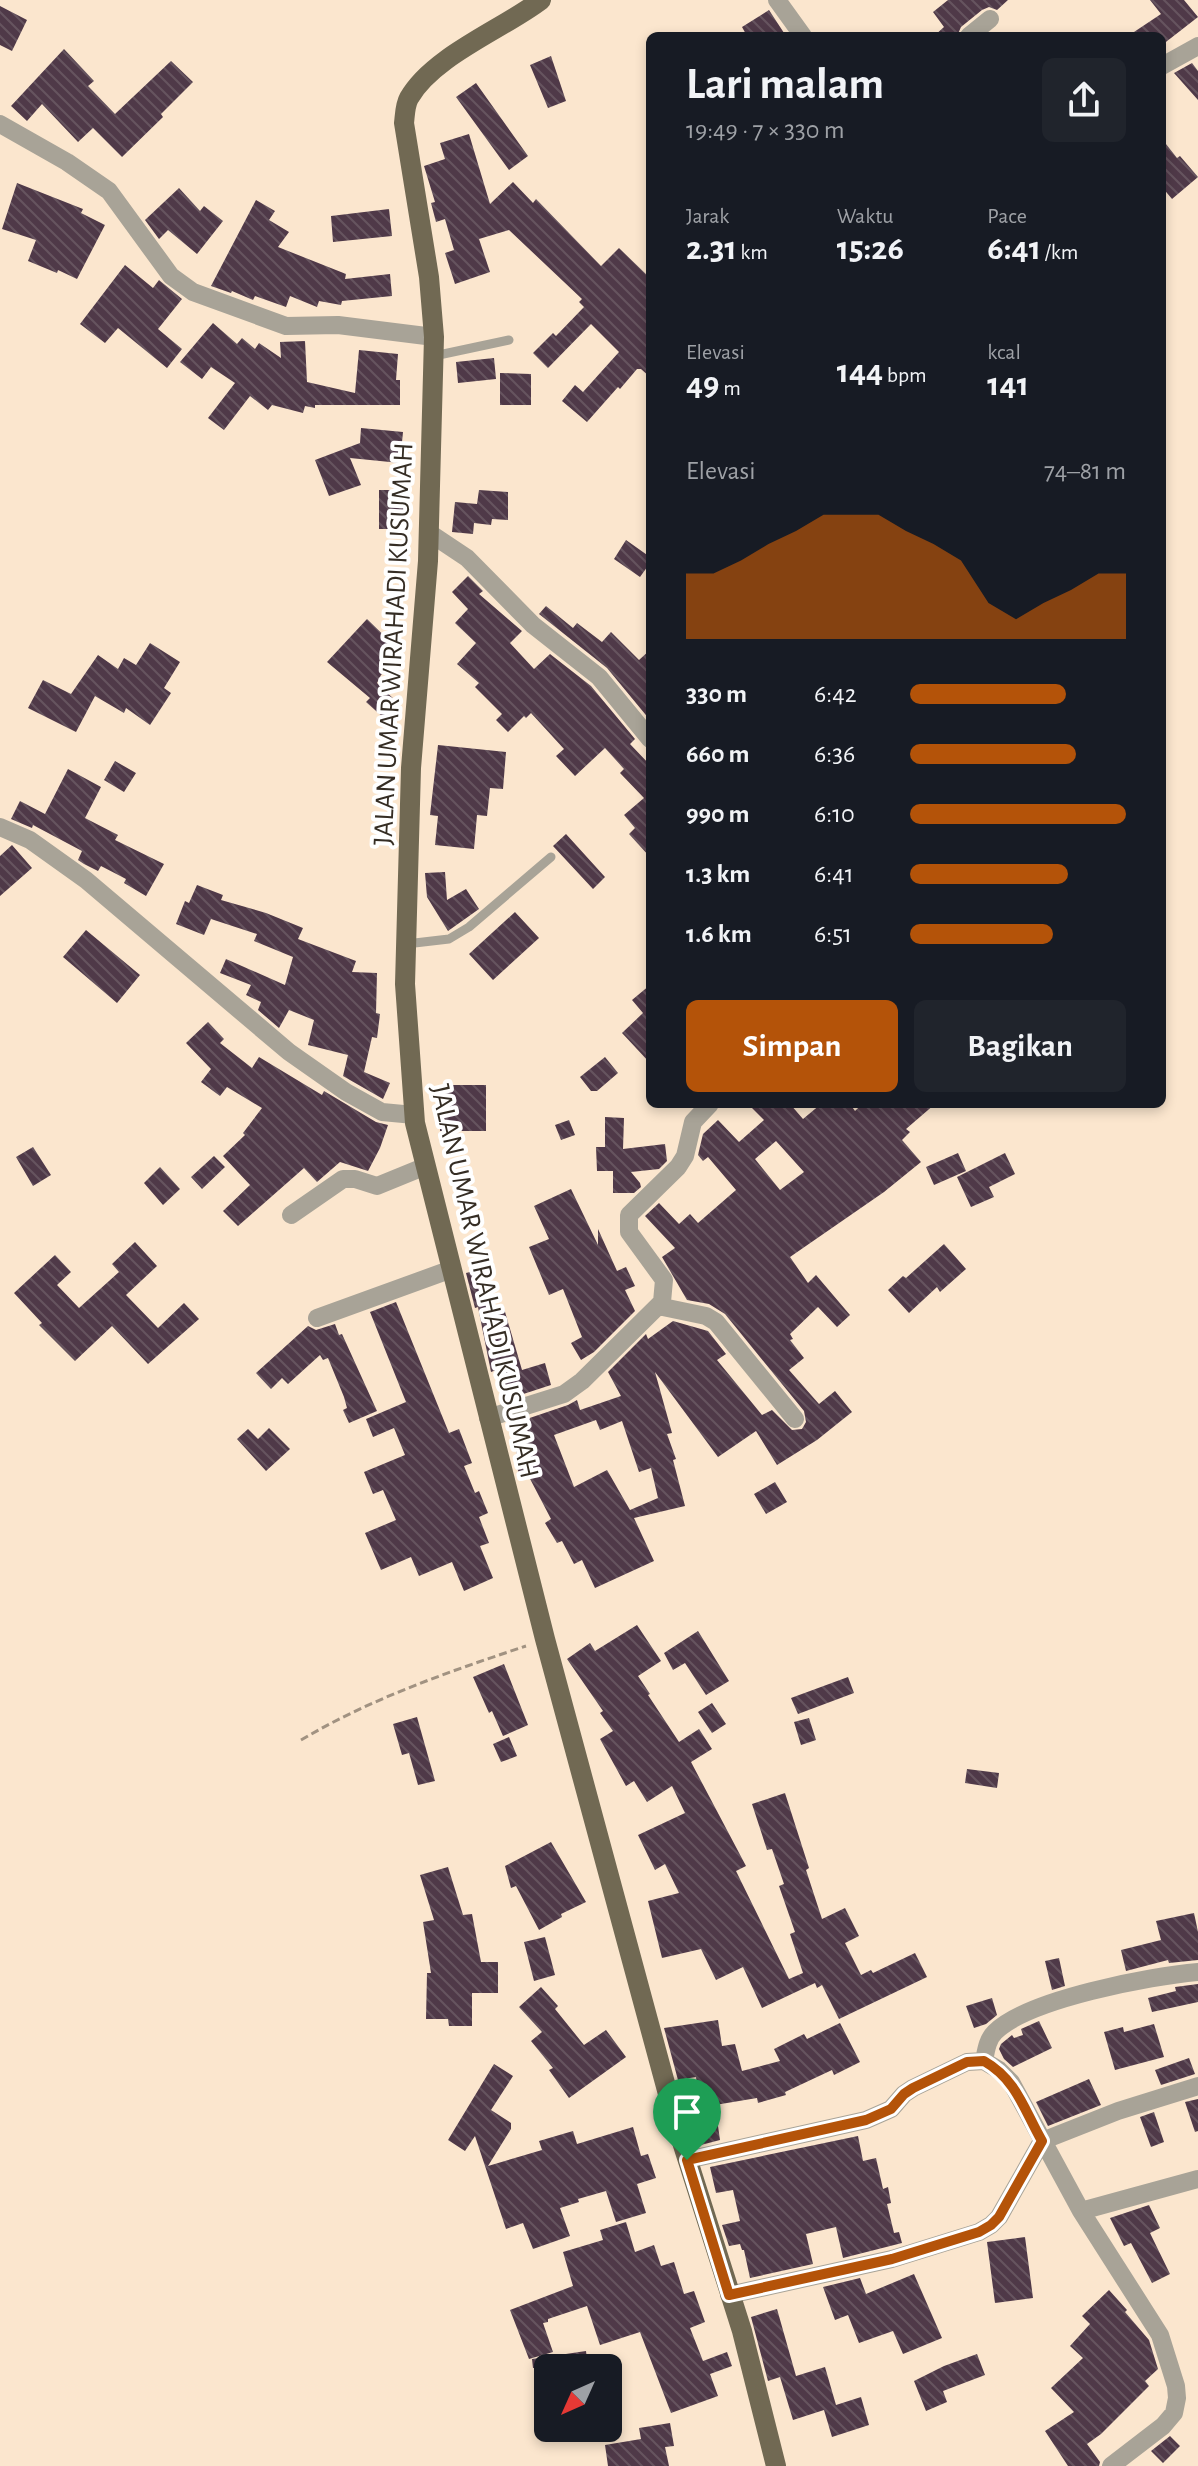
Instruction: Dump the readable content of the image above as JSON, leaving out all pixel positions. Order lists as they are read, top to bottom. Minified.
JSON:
{"streets":{"main road":["JALAN UMAR WIRAHADI KUSUMAH"]},"north":"bottom left","page":{"heading":["Lari malam","19:49 · 7 × 330 m"],"stats":[["Jarak","2.31 km"],["Waktu","15:26"],["Pace","6:41 /km"],["Elevasi","49 m"],["144 bpm"],["kcal","141"]],"chart":["Elevasi","74–81 m"],"list":[{"name":"330 m","note":"6:42"},{"name":"660 m","note":"6:36"},{"name":"990 m","note":"6:10"},{"name":"1.3 km","note":"6:41"},{"name":"1.6 km","note":"6:51"}],"buttons":["Simpan","Bagikan"]}}
